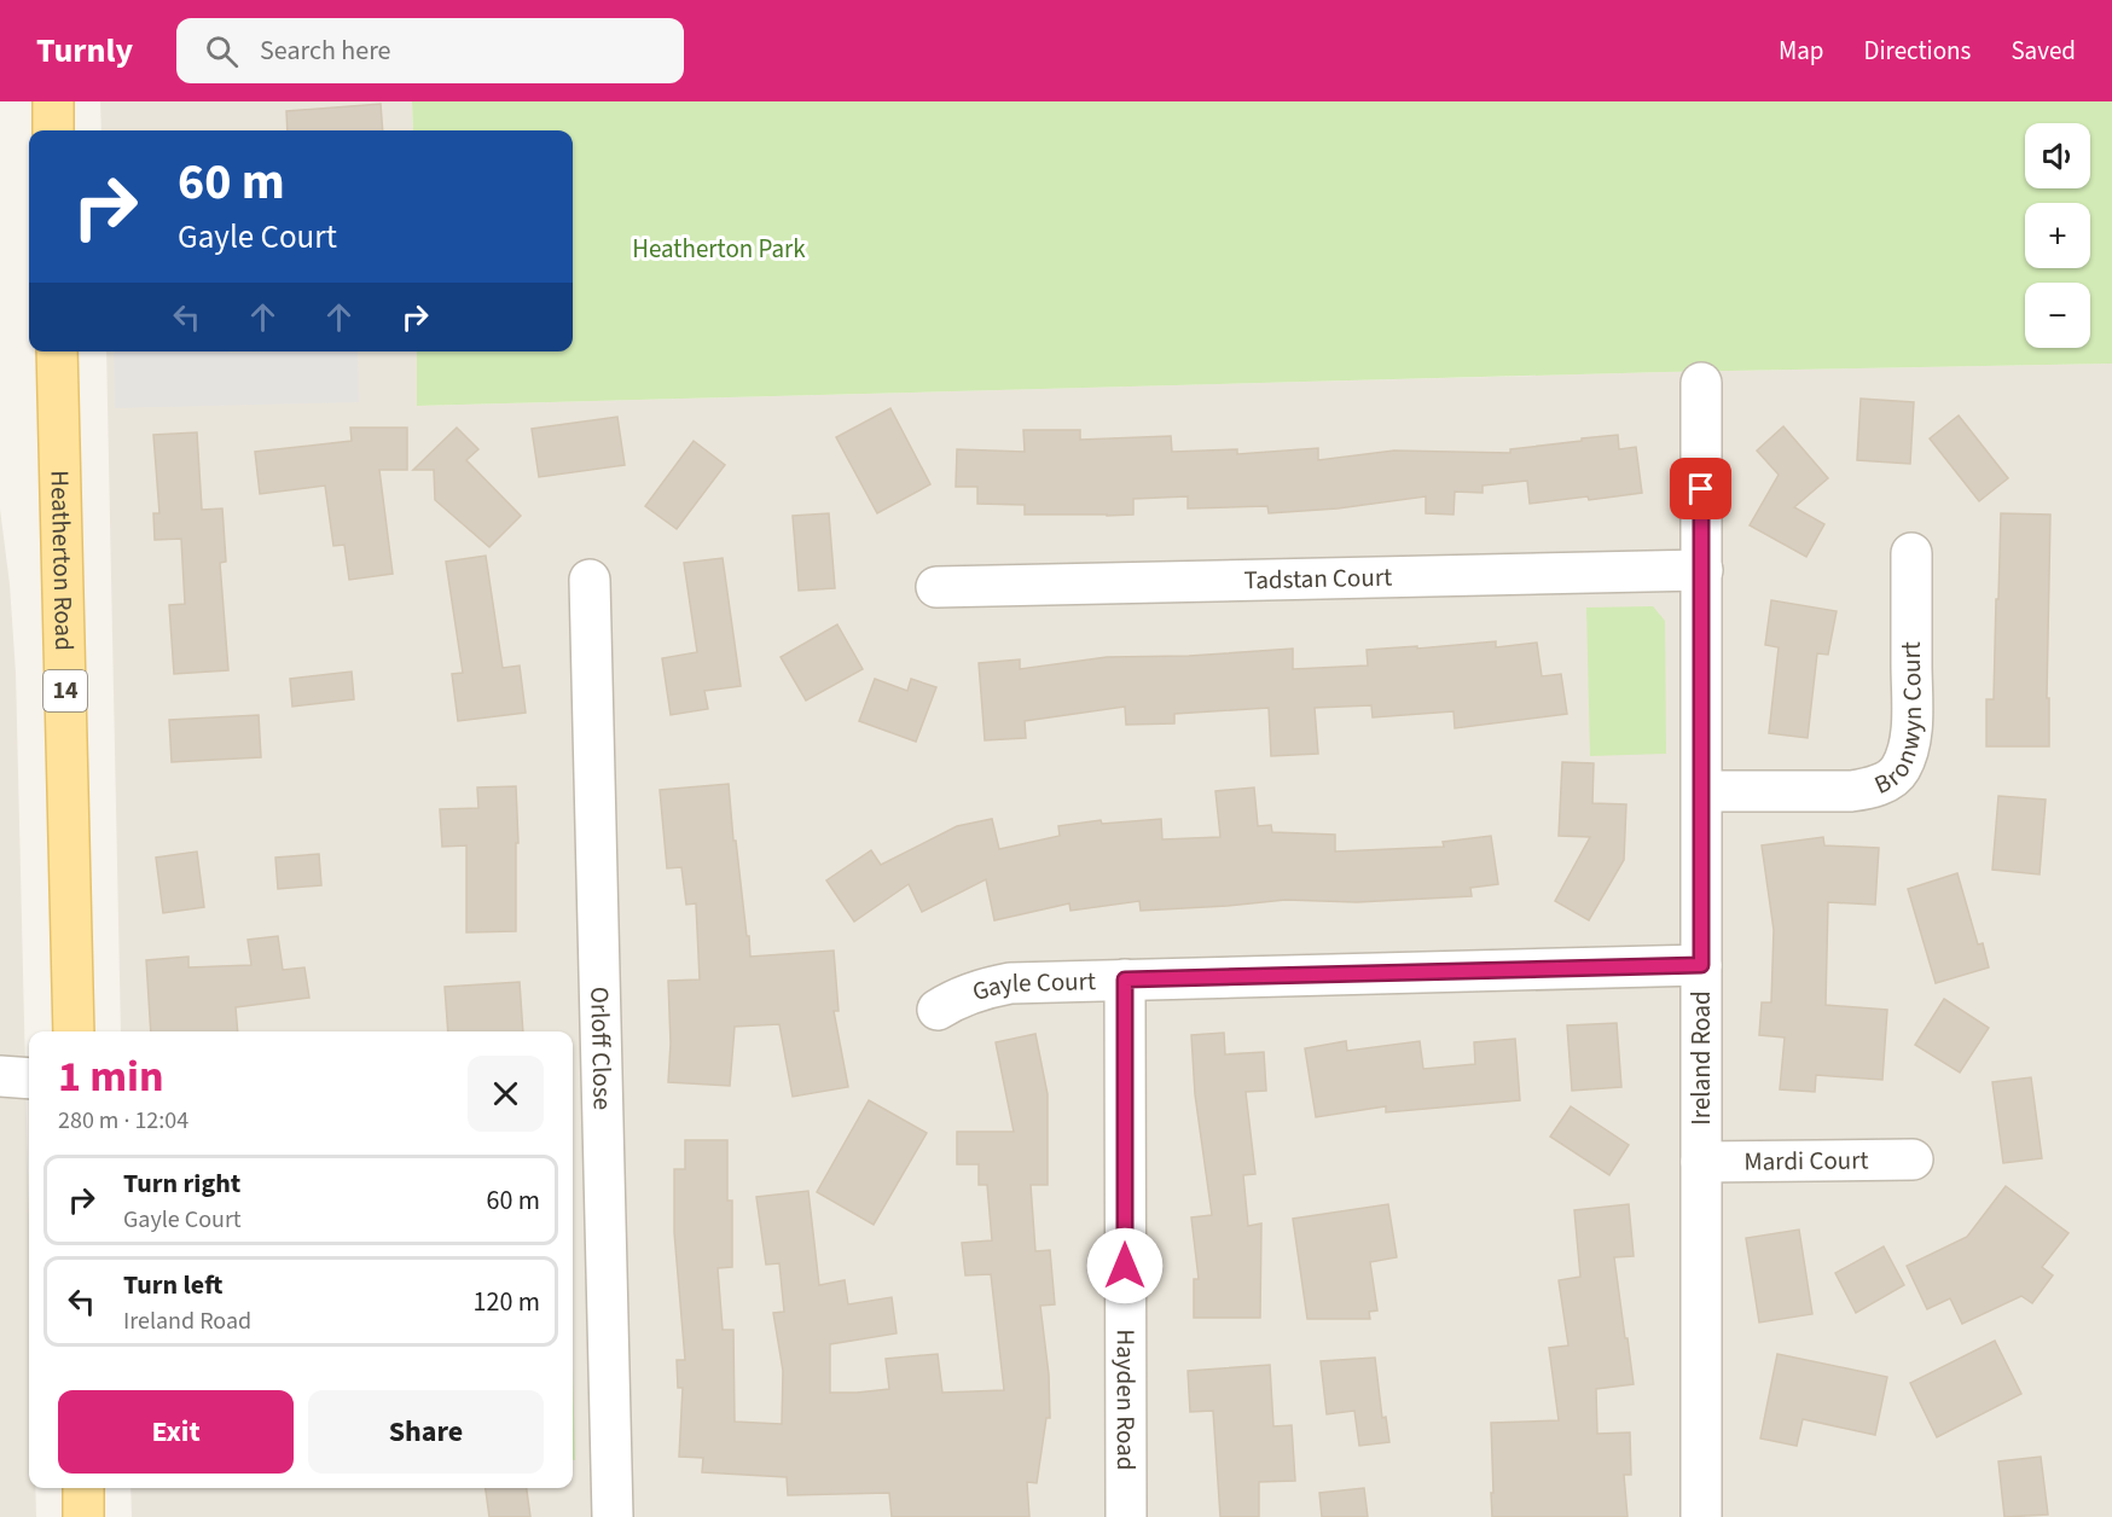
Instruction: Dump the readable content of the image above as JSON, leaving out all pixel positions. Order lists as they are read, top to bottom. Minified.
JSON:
{"streets":{"main road":["Heatherton Road","14"],"street":["Tadstan Court","Bronwyn Court","Gayle Court","Orloff Close","Ireland Road","Mardi Court","Hayden Road"]},"crossings":[["Tadstan Court","Ireland Road"],["Bronwyn Court","Ireland Road"],["Gayle Court","Ireland Road"],["Gayle Court","Hayden Road"],["Ireland Road","Mardi Court"]],"parks":["Heatherton Park"],"page":{"header":"Turnly","search":"Search here","nav":["Map","Directions","Saved"],"map_buttons":["+","−"],"turn":["60 m","Gayle Court"],"heading":["1 min","280 m · 12:04"],"list":[{"name":"Turn right","note":"Gayle Court","value":"60 m"},{"name":"Turn left","note":"Ireland Road","value":"120 m"}],"buttons":["Exit","Share"]}}
